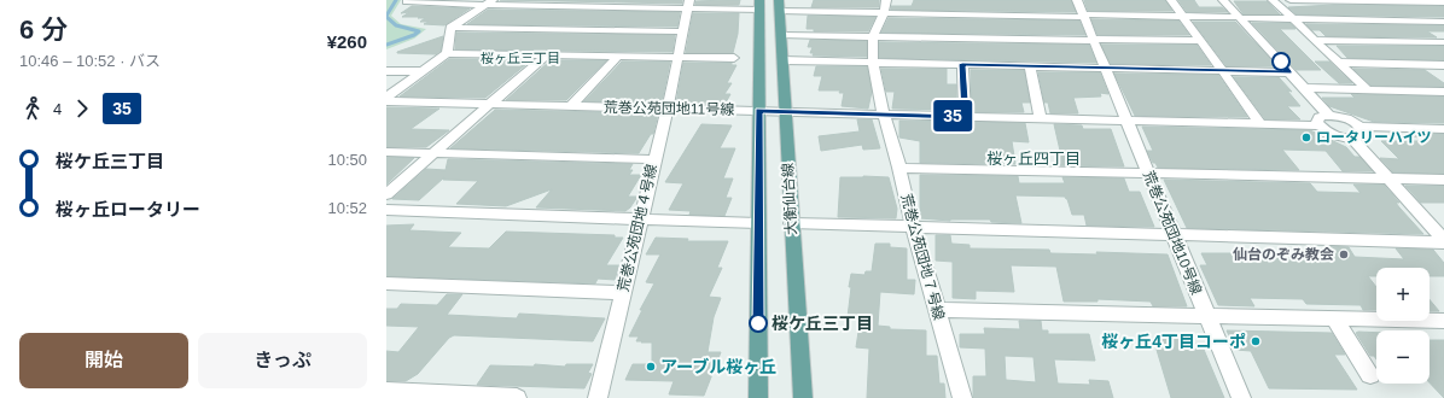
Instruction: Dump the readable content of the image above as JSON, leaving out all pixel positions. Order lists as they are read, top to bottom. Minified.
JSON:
{"streets":{"main road":["大衡仙台線"],"street":["荒巻公苑団地11号線","荒巻公苑団地４号線","荒巻公苑団地10号線","荒巻公苑団地７号線"]},"crossings":[["荒巻公苑団地11号線","大衡仙台線"],["荒巻公苑団地11号線","荒巻公苑団地４号線"],["荒巻公苑団地11号線","荒巻公苑団地10号線"],["荒巻公苑団地11号線","荒巻公苑団地７号線"]],"districts":["桜ヶ丘三丁目","桜ヶ丘四丁目"],"places":["ロータリーハイツ","仙台のぞみ教会","桜ケ丘三丁目","桜ヶ丘4丁目コーポ","アーブル桜ヶ丘"],"lines":["bus line 35"],"page":{"heading":["6 分","10:46 – 10:52 · バス","¥260"],"on_map":"35","legs":["4","35"],"list":[{"name":"桜ケ丘三丁目","value":"10:50"},{"name":"桜ヶ丘ロータリー","value":"10:52"}],"map_buttons":["+","−"],"buttons":["開始","きっぷ"]}}
